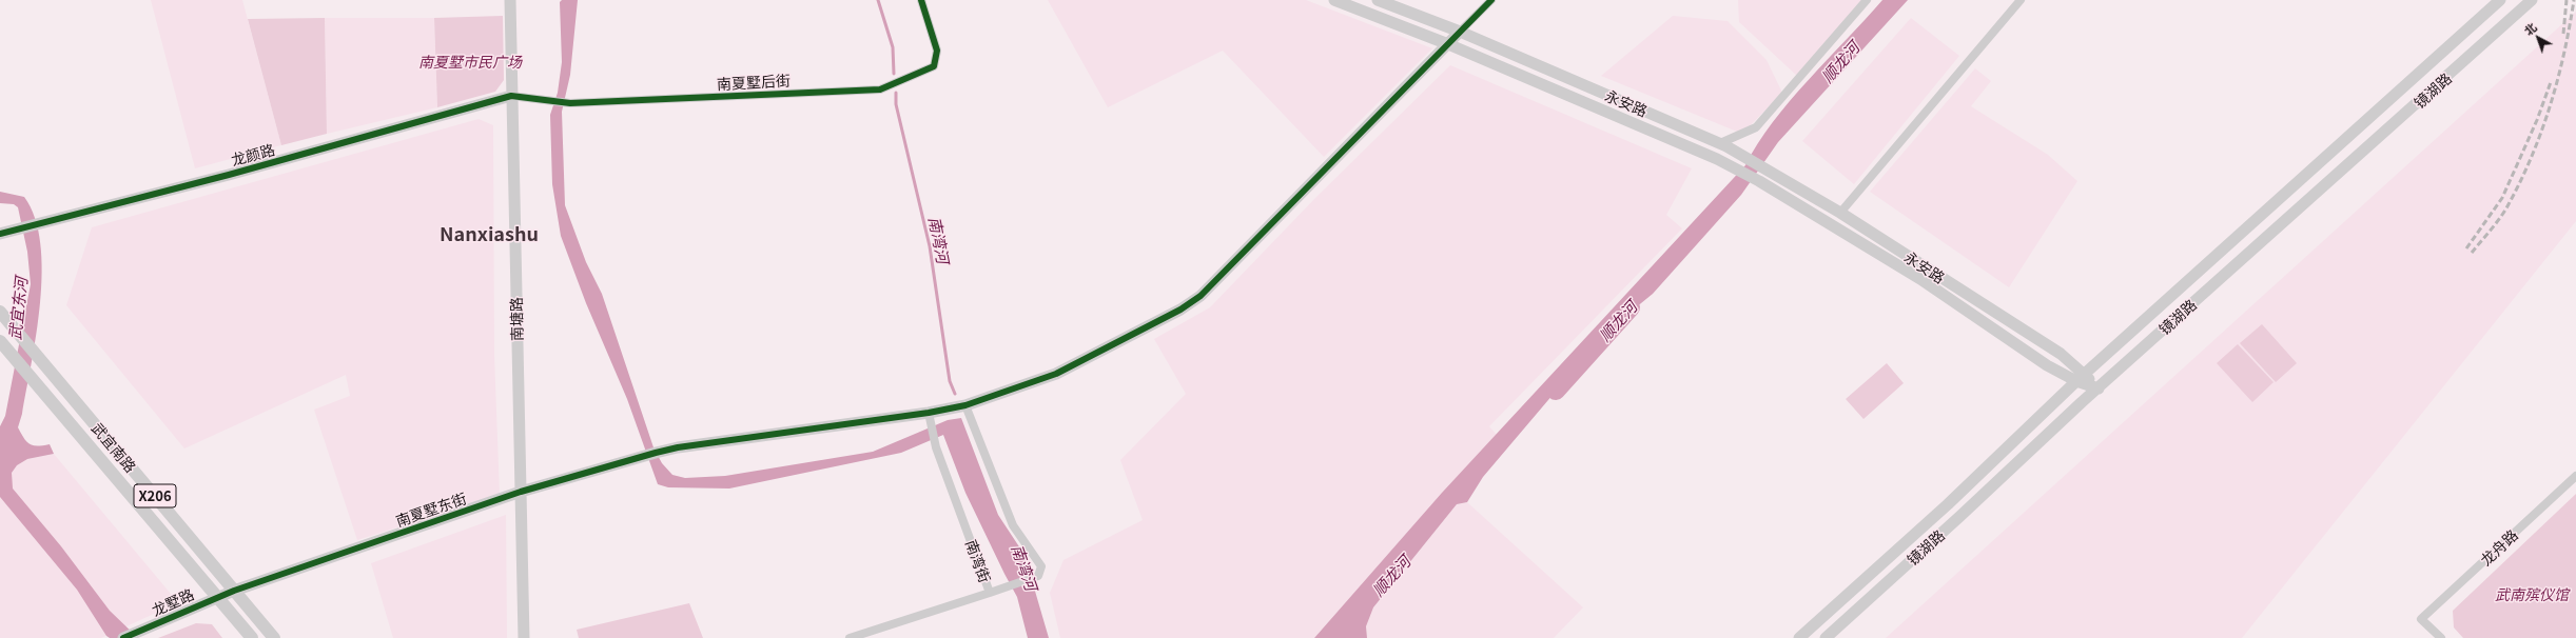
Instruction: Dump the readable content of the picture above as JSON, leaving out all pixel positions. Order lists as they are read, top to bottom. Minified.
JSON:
{"streets":{"main road":["武宜南路","X206"],"street":["南夏墅后街","镜湖路","永安路","龙颜路","南塘路","南夏墅东街","龙舟路","南湾街","龙墅路"]},"crossings":[["南夏墅后街","龙颜路"],["南夏墅后街","南塘路"],["镜湖路","永安路"],["永安路","南夏墅东街"],["龙颜路","南塘路"],["南塘路","南夏墅东街"],["武宜南路","南夏墅东街"],["武宜南路","龙墅路"],["南夏墅东街","南湾街"],["南夏墅东街","龙墅路"]],"districts":["Nanxiashu"],"water":["顺龙河","南湾河","武宜东河"],"parks":["南夏墅市民广场","武南殡仪馆"],"north":"top left"}
